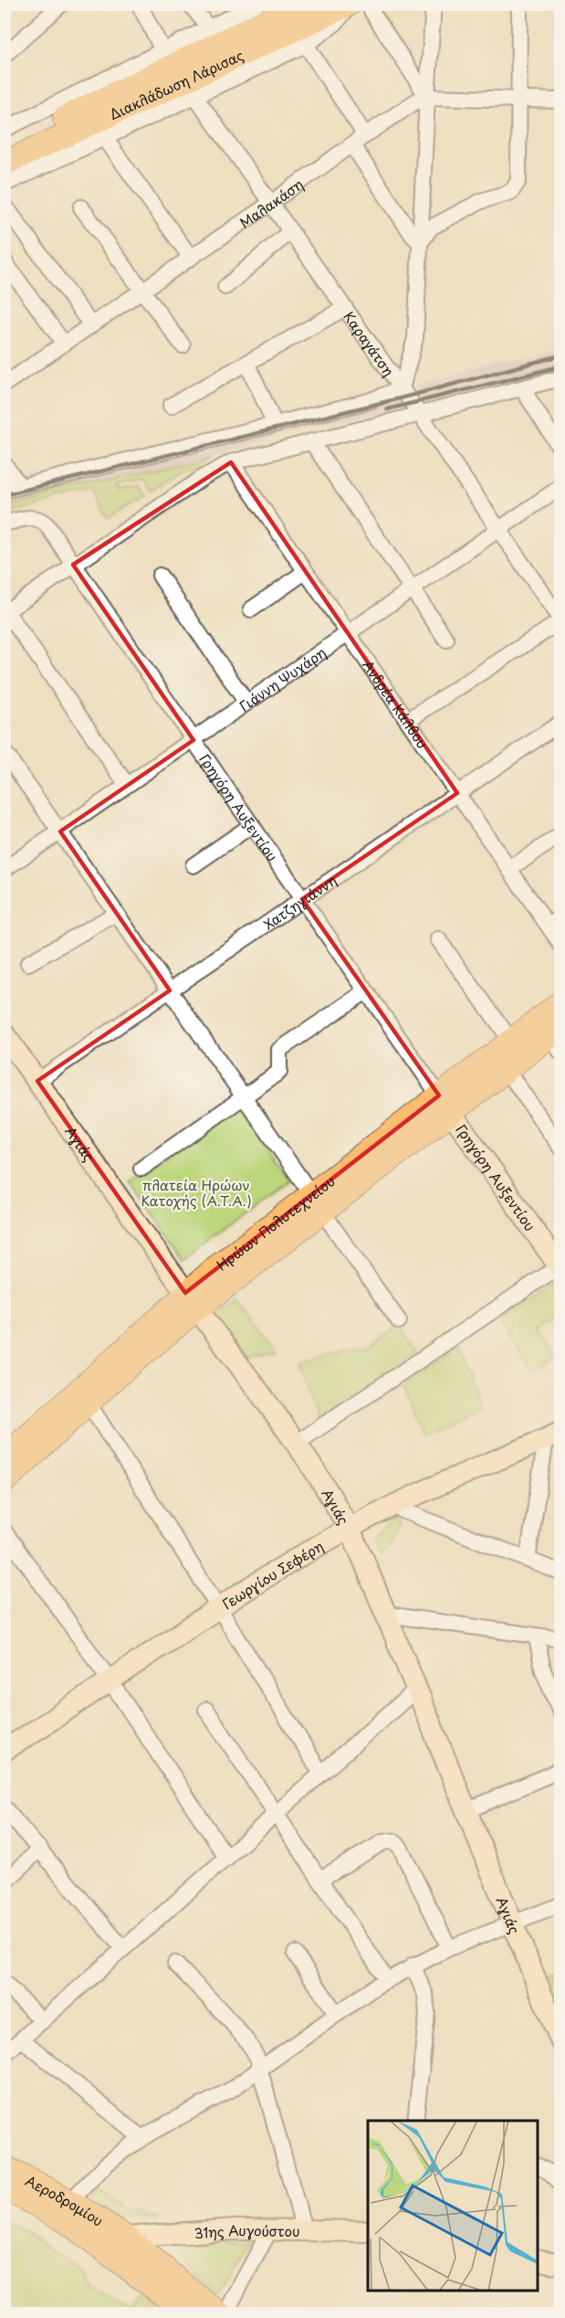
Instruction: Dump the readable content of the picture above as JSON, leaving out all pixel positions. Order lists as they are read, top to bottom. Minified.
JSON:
{"streets":{"main road":["Διακλάδωση Λάρισας","Γρηγόρη Αυξεντίου","Αγιάς","Ηρώων Πολυτεχνείου","Γεωργίου Σεφέρη","Αεροδρομίου","31ης Αυγούστου"],"street":["Μαλακάση","Καραγάτση","Γιάννη Ψυχάρη","Ανδρέα Κάλβου","Χατζηγιάννη"]},"crossings":[["Μαλακάση","Καραγάτση"],["Καραγάτση","Γιάννη Ψυχάρη"],["Γιάννη Ψυχάρη","Ανδρέα Κάλβου"],["Γιάννη Ψυχάρη","Γρηγόρη Αυξεντίου"],["Ανδρέα Κάλβου","Χατζηγιάννη"],["Γρηγόρη Αυξεντίου","Χατζηγιάννη"],["Γρηγόρη Αυξεντίου","Ηρώων Πολυτεχνείου"],["Χατζηγιάννη","Αγιάς"],["Αγιάς","Ηρώων Πολυτεχνείου"],["Αγιάς","Γεωργίου Σεφέρη"],["Αεροδρομίου","31ης Αυγούστου"]],"parks":["πλατεία Ηρώων Κατοχής (Α.Τ.Α.)"]}
